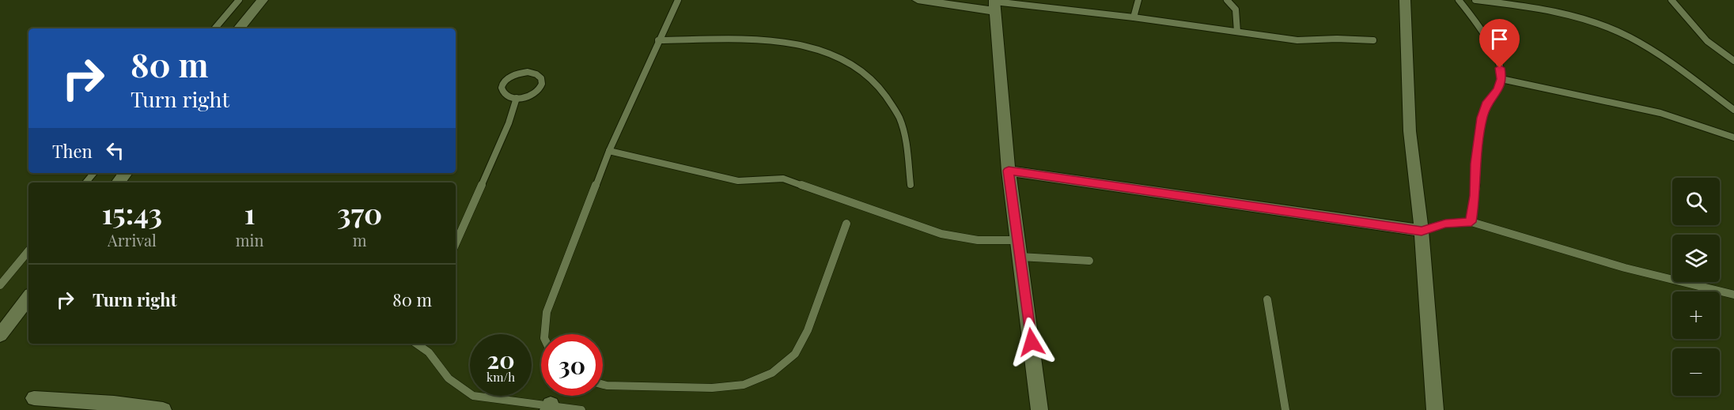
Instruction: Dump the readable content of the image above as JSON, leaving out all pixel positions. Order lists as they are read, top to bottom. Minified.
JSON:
{"page":{"turn":["80 m","Turn right"],"then":"Then","map_buttons":["+","−"],"eta":["15:43","Arrival","1","min","370","m"],"list":[{"name":"Turn right","value":"80 m"}],"speed":"20 km/h","limit":"30"}}
